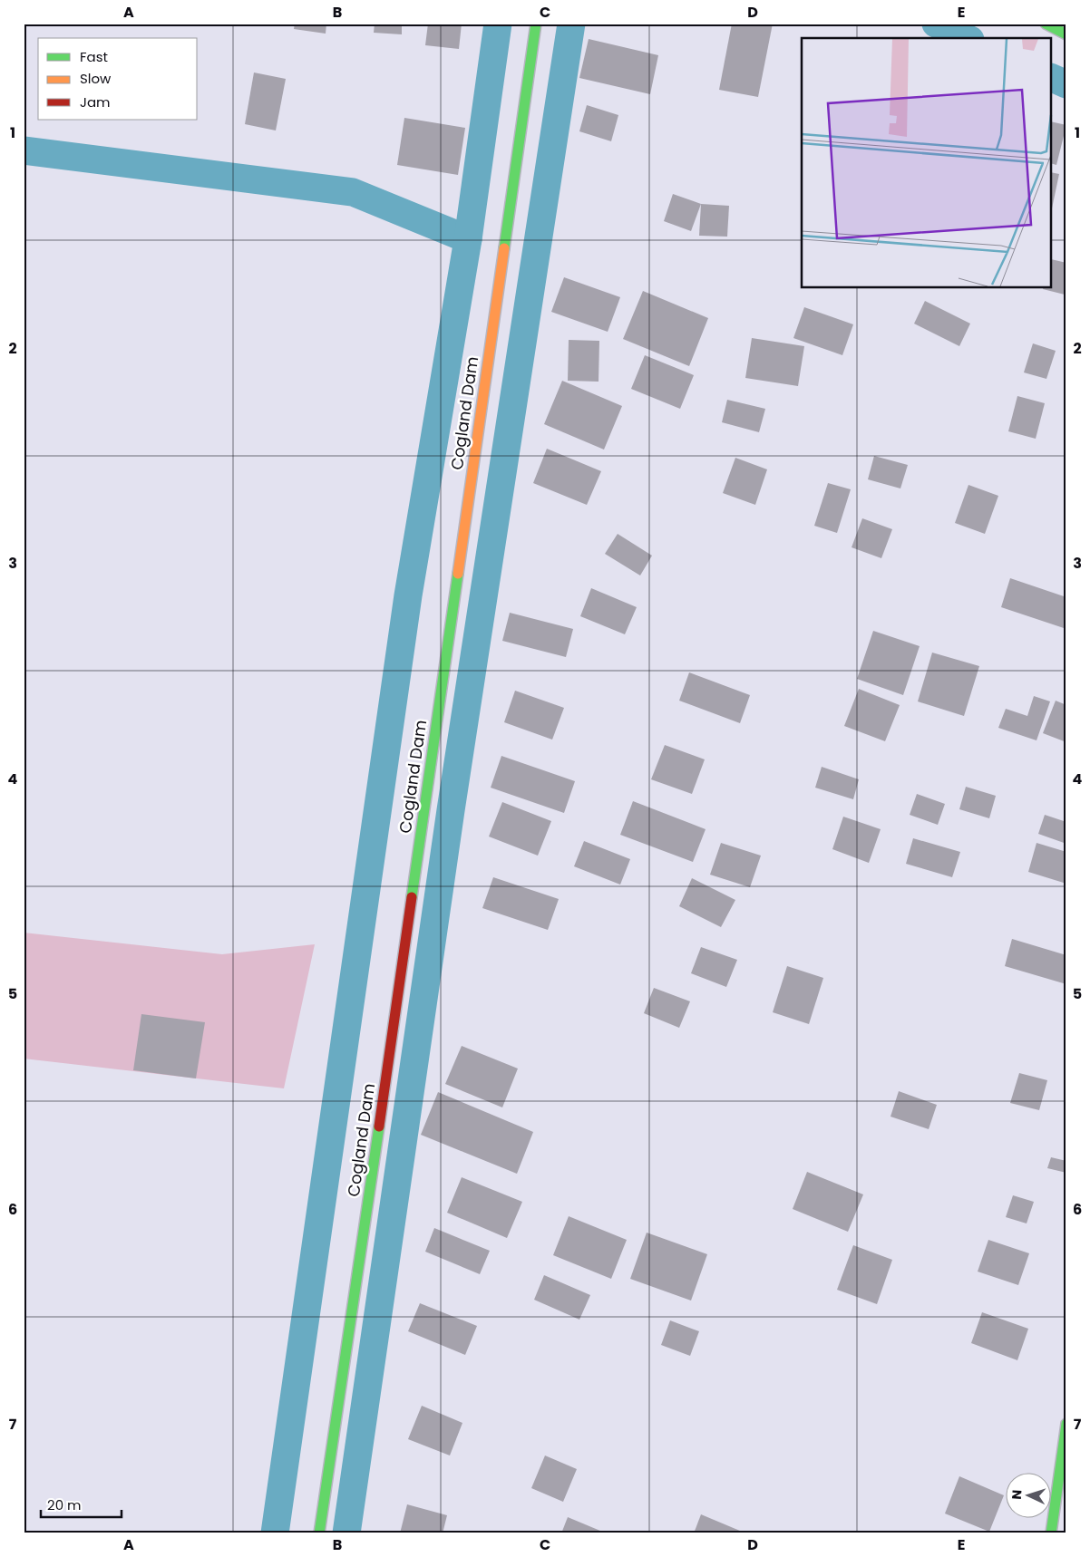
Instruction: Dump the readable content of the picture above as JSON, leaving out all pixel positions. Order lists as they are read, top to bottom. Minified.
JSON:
{"streets":{"street":["Cogland Dam"]},"legend":["Fast","Slow","Jam"],"scale_bar":"20 m","north":"left","grid":{"columns":["A","B","C","D","E"],"rows":["1","2","3","4","5","6","7"]}}
